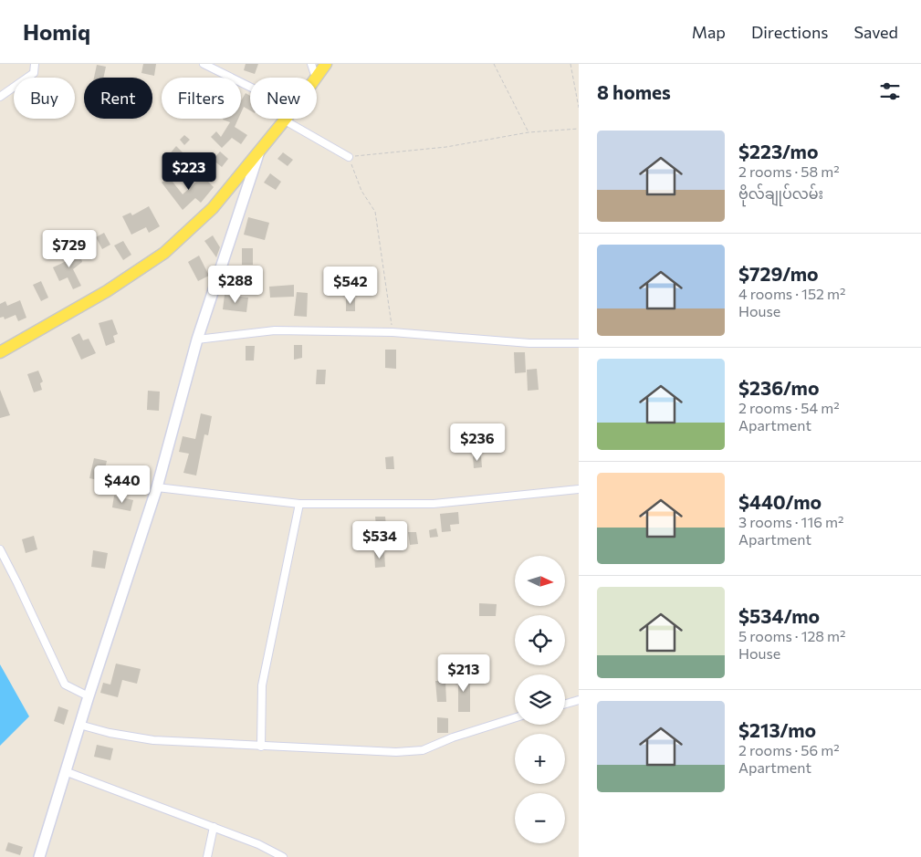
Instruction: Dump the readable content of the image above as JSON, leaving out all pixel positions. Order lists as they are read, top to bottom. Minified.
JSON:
{"north":"right","page":{"header":"Homiq","nav":["Map","Directions","Saved"],"heading":"8 homes","chip":["Buy","Rent","Filters","New"],"list":[{"name":"$223/mo","note":"2 rooms · 58 m² · ဗိုလ်ချုပ်လမ်း"},{"name":"$729/mo","note":"4 rooms · 152 m² · House"},{"name":"$236/mo","note":"2 rooms · 54 m² · Apartment"},{"name":"$440/mo","note":"3 rooms · 116 m² · Apartment"},{"name":"$534/mo","note":"5 rooms · 128 m² · House"},{"name":"$213/mo","note":"2 rooms · 56 m² · Apartment"}],"price":["$223","$729","$288","$542","$236","$440","$534","$213"],"map_buttons":["+","−"]}}
